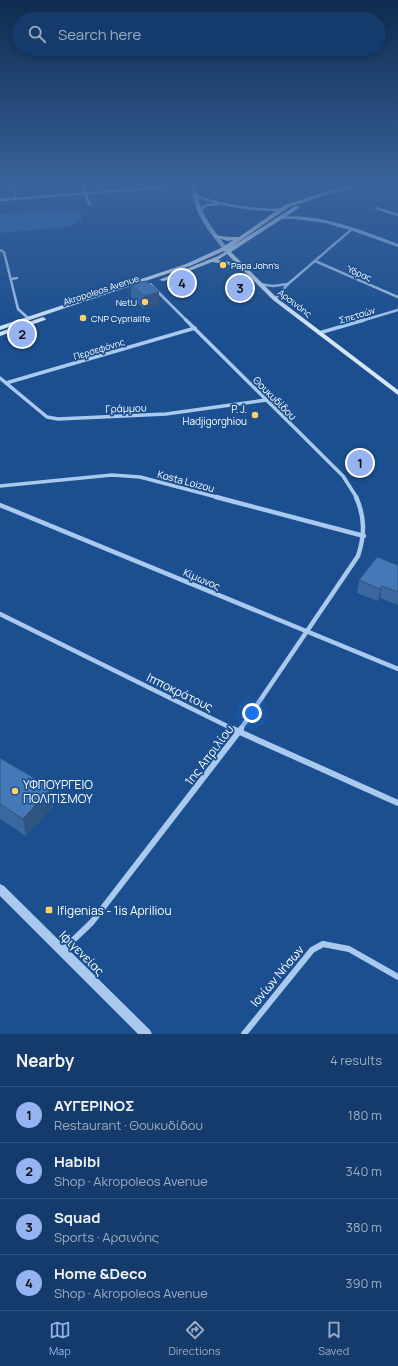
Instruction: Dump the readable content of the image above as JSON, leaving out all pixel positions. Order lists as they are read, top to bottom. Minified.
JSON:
{"streets":{"main road":["Akropoleos Avenue","Αρσινόης"],"street":["Ύδρας","Σπετσών","Περσεφόνης","Θουκυδίδου","Γράμμου","Kosta Loizou","Κίμωνος","Ιπποκράτους","1ης Απριλίου","Ιφιγενείας","Ιονίων Νήσων"]},"crossings":[["Akropoleos Avenue","Αρσινόης"],["Akropoleos Avenue","Θουκυδίδου"],["Αρσινόης","Σπετσών"],["Περσεφόνης","Θουκυδίδου"],["Περσεφόνης","Γράμμου"],["Θουκυδίδου","Γράμμου"],["Θουκυδίδου","Kosta Loizou"],["Θουκυδίδου","1ης Απριλίου"],["Kosta Loizou","1ης Απριλίου"],["Κίμωνος","1ης Απριλίου"],["Ιπποκράτους","1ης Απριλίου"],["1ης Απριλίου","Ιφιγενείας"]],"places":{"other":["Papa John's","NetU","CNP Cyprialife","P. J. Hadjigorghiou","ΥΦΠΟΥΡΓΕΙΟ ΠΟΛΙΤΙΣΜΟΥ"],"transit":["Ifigenias - 1is Apriliou"]},"page":{"search":"Search here","pins":["4","3","2","1"],"heading":["Nearby","4 results"],"list":[{"mark":"1","name":"ΑΥΓΕΡΙΝΟΣ","note":"Restaurant · Θουκυδίδου","value":"180 m"},{"mark":"2","name":"Habibi","note":"Shop · Akropoleos Avenue","value":"340 m"},{"mark":"3","name":"Squad","note":"Sports · Αρσινόης","value":"380 m"},{"mark":"4","name":"Home &Deco","note":"Shop · Akropoleos Avenue","value":"390 m"}],"nav":["Map","Directions","Saved"]}}
